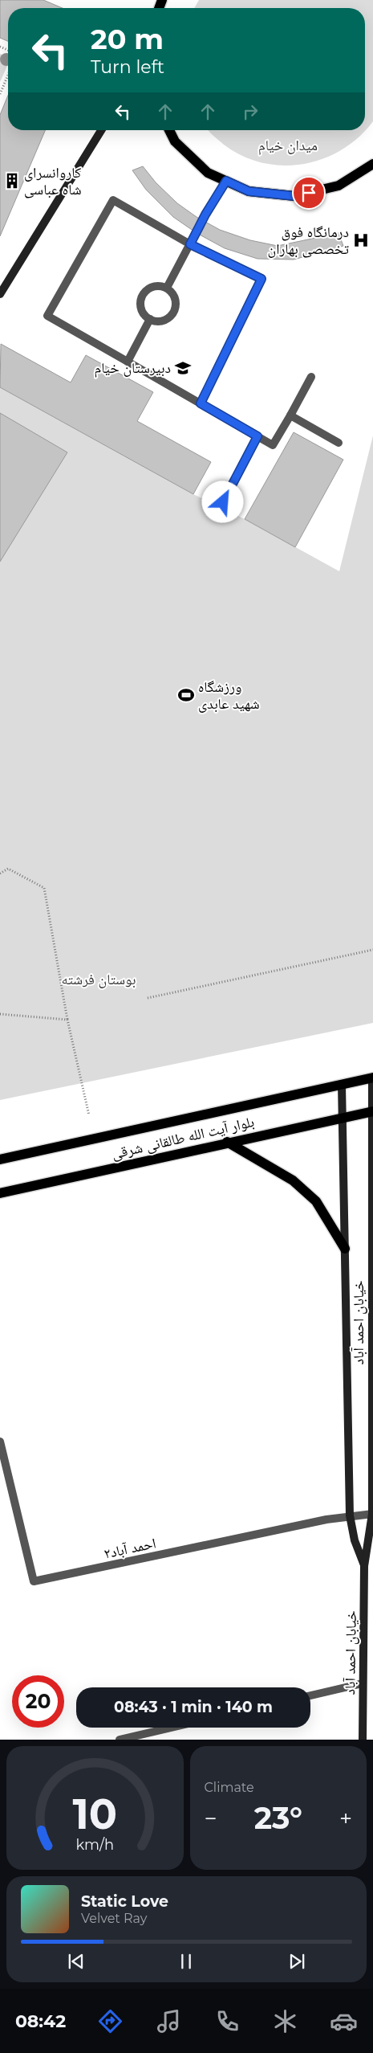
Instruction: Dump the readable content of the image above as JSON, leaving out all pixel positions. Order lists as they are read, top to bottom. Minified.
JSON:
{"streets":{"main road":["بلوار آیت الله طالقانی شرقی","خیابان احمد آباد"],"street":["احمد آباد۲"]},"crossings":[["بلوار آیت الله طالقانی شرقی","خیابان احمد آباد"],["خیابان احمد آباد","احمد آباد۲"]],"parks":["میدان خیام","بوستان فرشته"],"places":{"building":["کاروانسرای شاه عباسی"],"hospital":["درمانگاه فوق تخصصی بهاران"],"school or university":["دبیرستان خیام"],"sports":["ورزشگاه شهید عابدی"]},"page":{"turn":["20 m","Turn left"],"limit":"20","trip":"08:43 · 1 min · 140 m","tile":"Climate","heat":["−","23°","+"],"song":["Static Love","Velvet Ray"],"tabs":"08:42","gauge":["10","km/h"]}}
